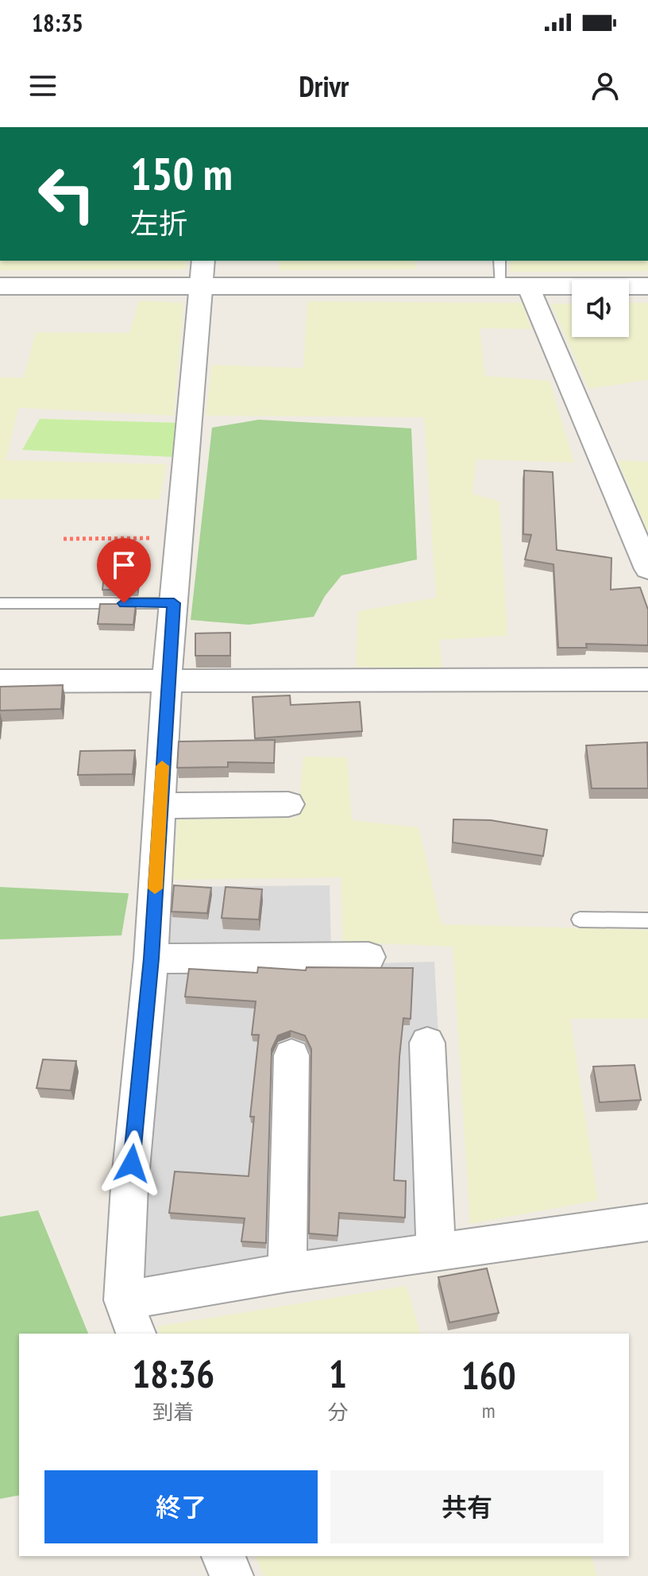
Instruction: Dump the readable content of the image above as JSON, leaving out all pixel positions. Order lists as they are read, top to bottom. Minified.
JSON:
{"page":{"status":"18:35","header":"Drivr","turn":["150 m","左折"],"eta":["18:36","到着","1","分","160","m"],"buttons":["終了","共有"]}}
